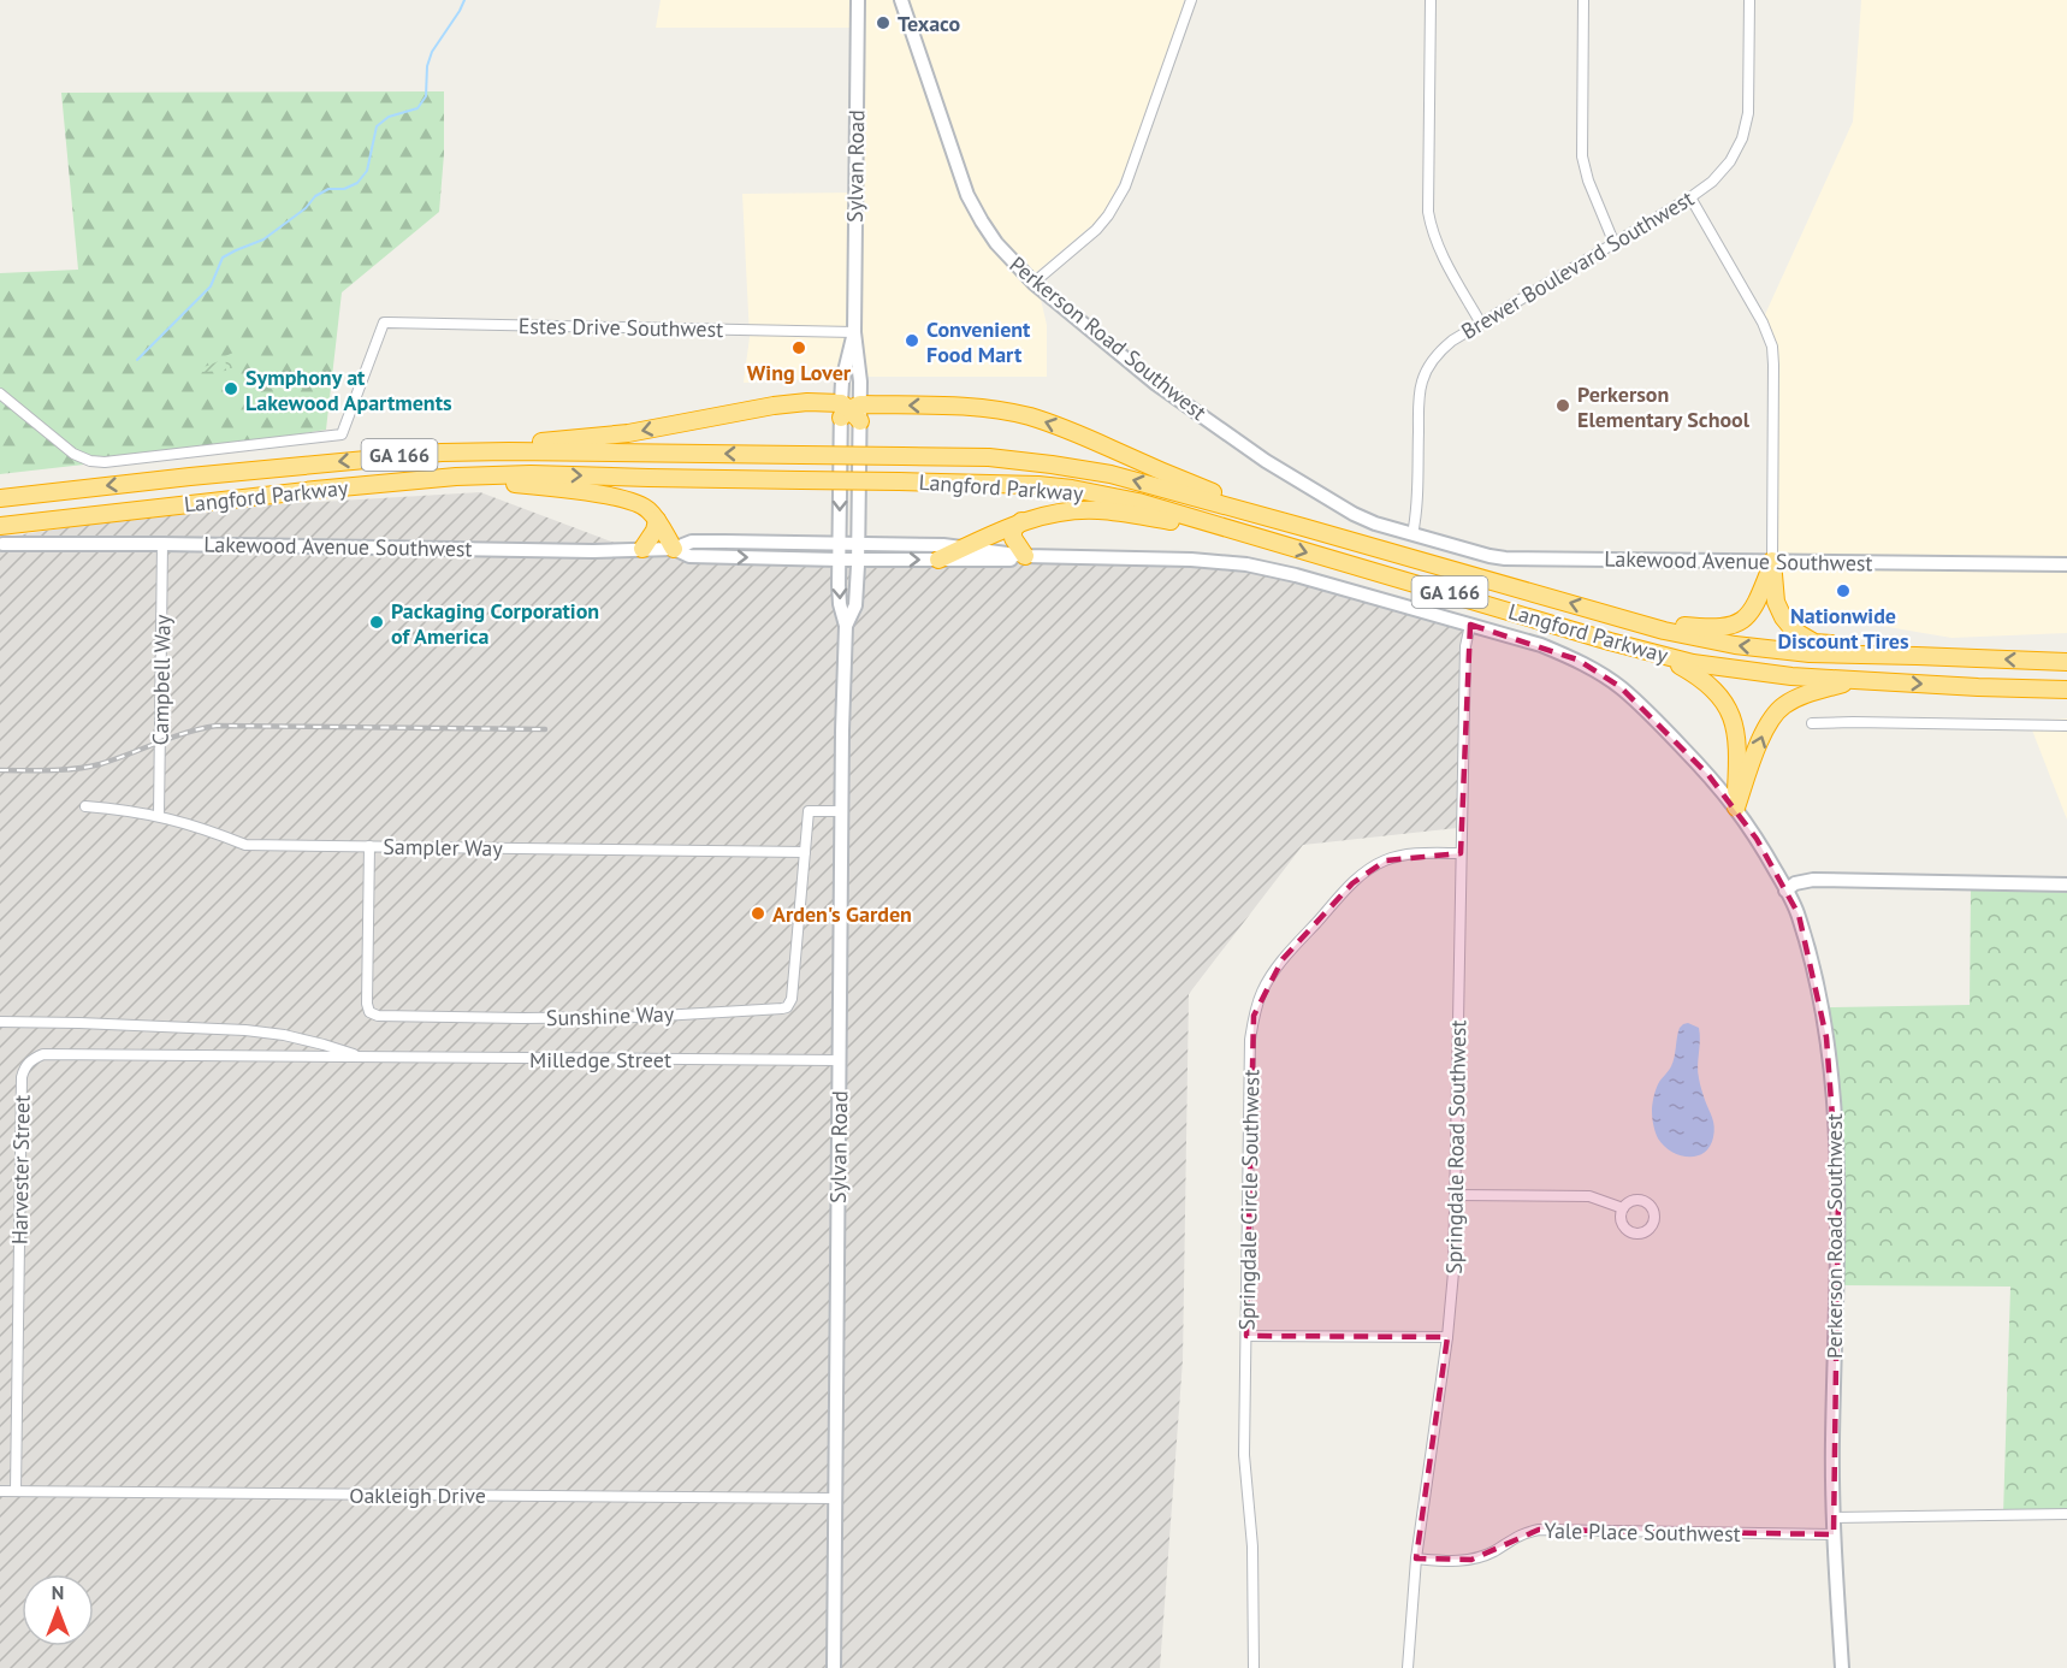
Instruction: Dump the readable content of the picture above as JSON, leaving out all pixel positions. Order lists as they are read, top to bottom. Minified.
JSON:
{"streets":{"highway":["GA 166","Langford Parkway"],"street":["Sylvan Road","Brewer Boulevard Southwest","Estes Drive Southwest","Perkerson Road Southwest","Lakewood Avenue Southwest","Campbell Way","Sampler Way","Sunshine Way","Milledge Street","Springdale Road Southwest","Harvester Street","Springdale Circle Southwest","Oakleigh Drive","Yale Place Southwest"]},"crossings":[["Sylvan Road","Estes Drive Southwest"],["Sylvan Road","Lakewood Avenue Southwest"],["Sylvan Road","Sunshine Way"],["Sylvan Road","Milledge Street"],["Sylvan Road","Oakleigh Drive"],["Brewer Boulevard Southwest","Perkerson Road Southwest"],["Brewer Boulevard Southwest","Lakewood Avenue Southwest"],["Perkerson Road Southwest","Lakewood Avenue Southwest"],["Perkerson Road Southwest","Springdale Road Southwest"],["Perkerson Road Southwest","Yale Place Southwest"],["Lakewood Avenue Southwest","Campbell Way"],["Lakewood Avenue Southwest","Springdale Road Southwest"],["Campbell Way","Sampler Way"],["Sampler Way","Sunshine Way"],["Milledge Street","Harvester Street"],["Springdale Road Southwest","Springdale Circle Southwest"],["Springdale Road Southwest","Yale Place Southwest"],["Harvester Street","Oakleigh Drive"]],"places":["Texaco","Convenient Food Mart","Wing Lover","Symphony at Lakewood Apartments","Perkerson Elementary School","Nationwide Discount Tires","Packaging Corporation of America","Arden's Garden"],"north":"top"}
